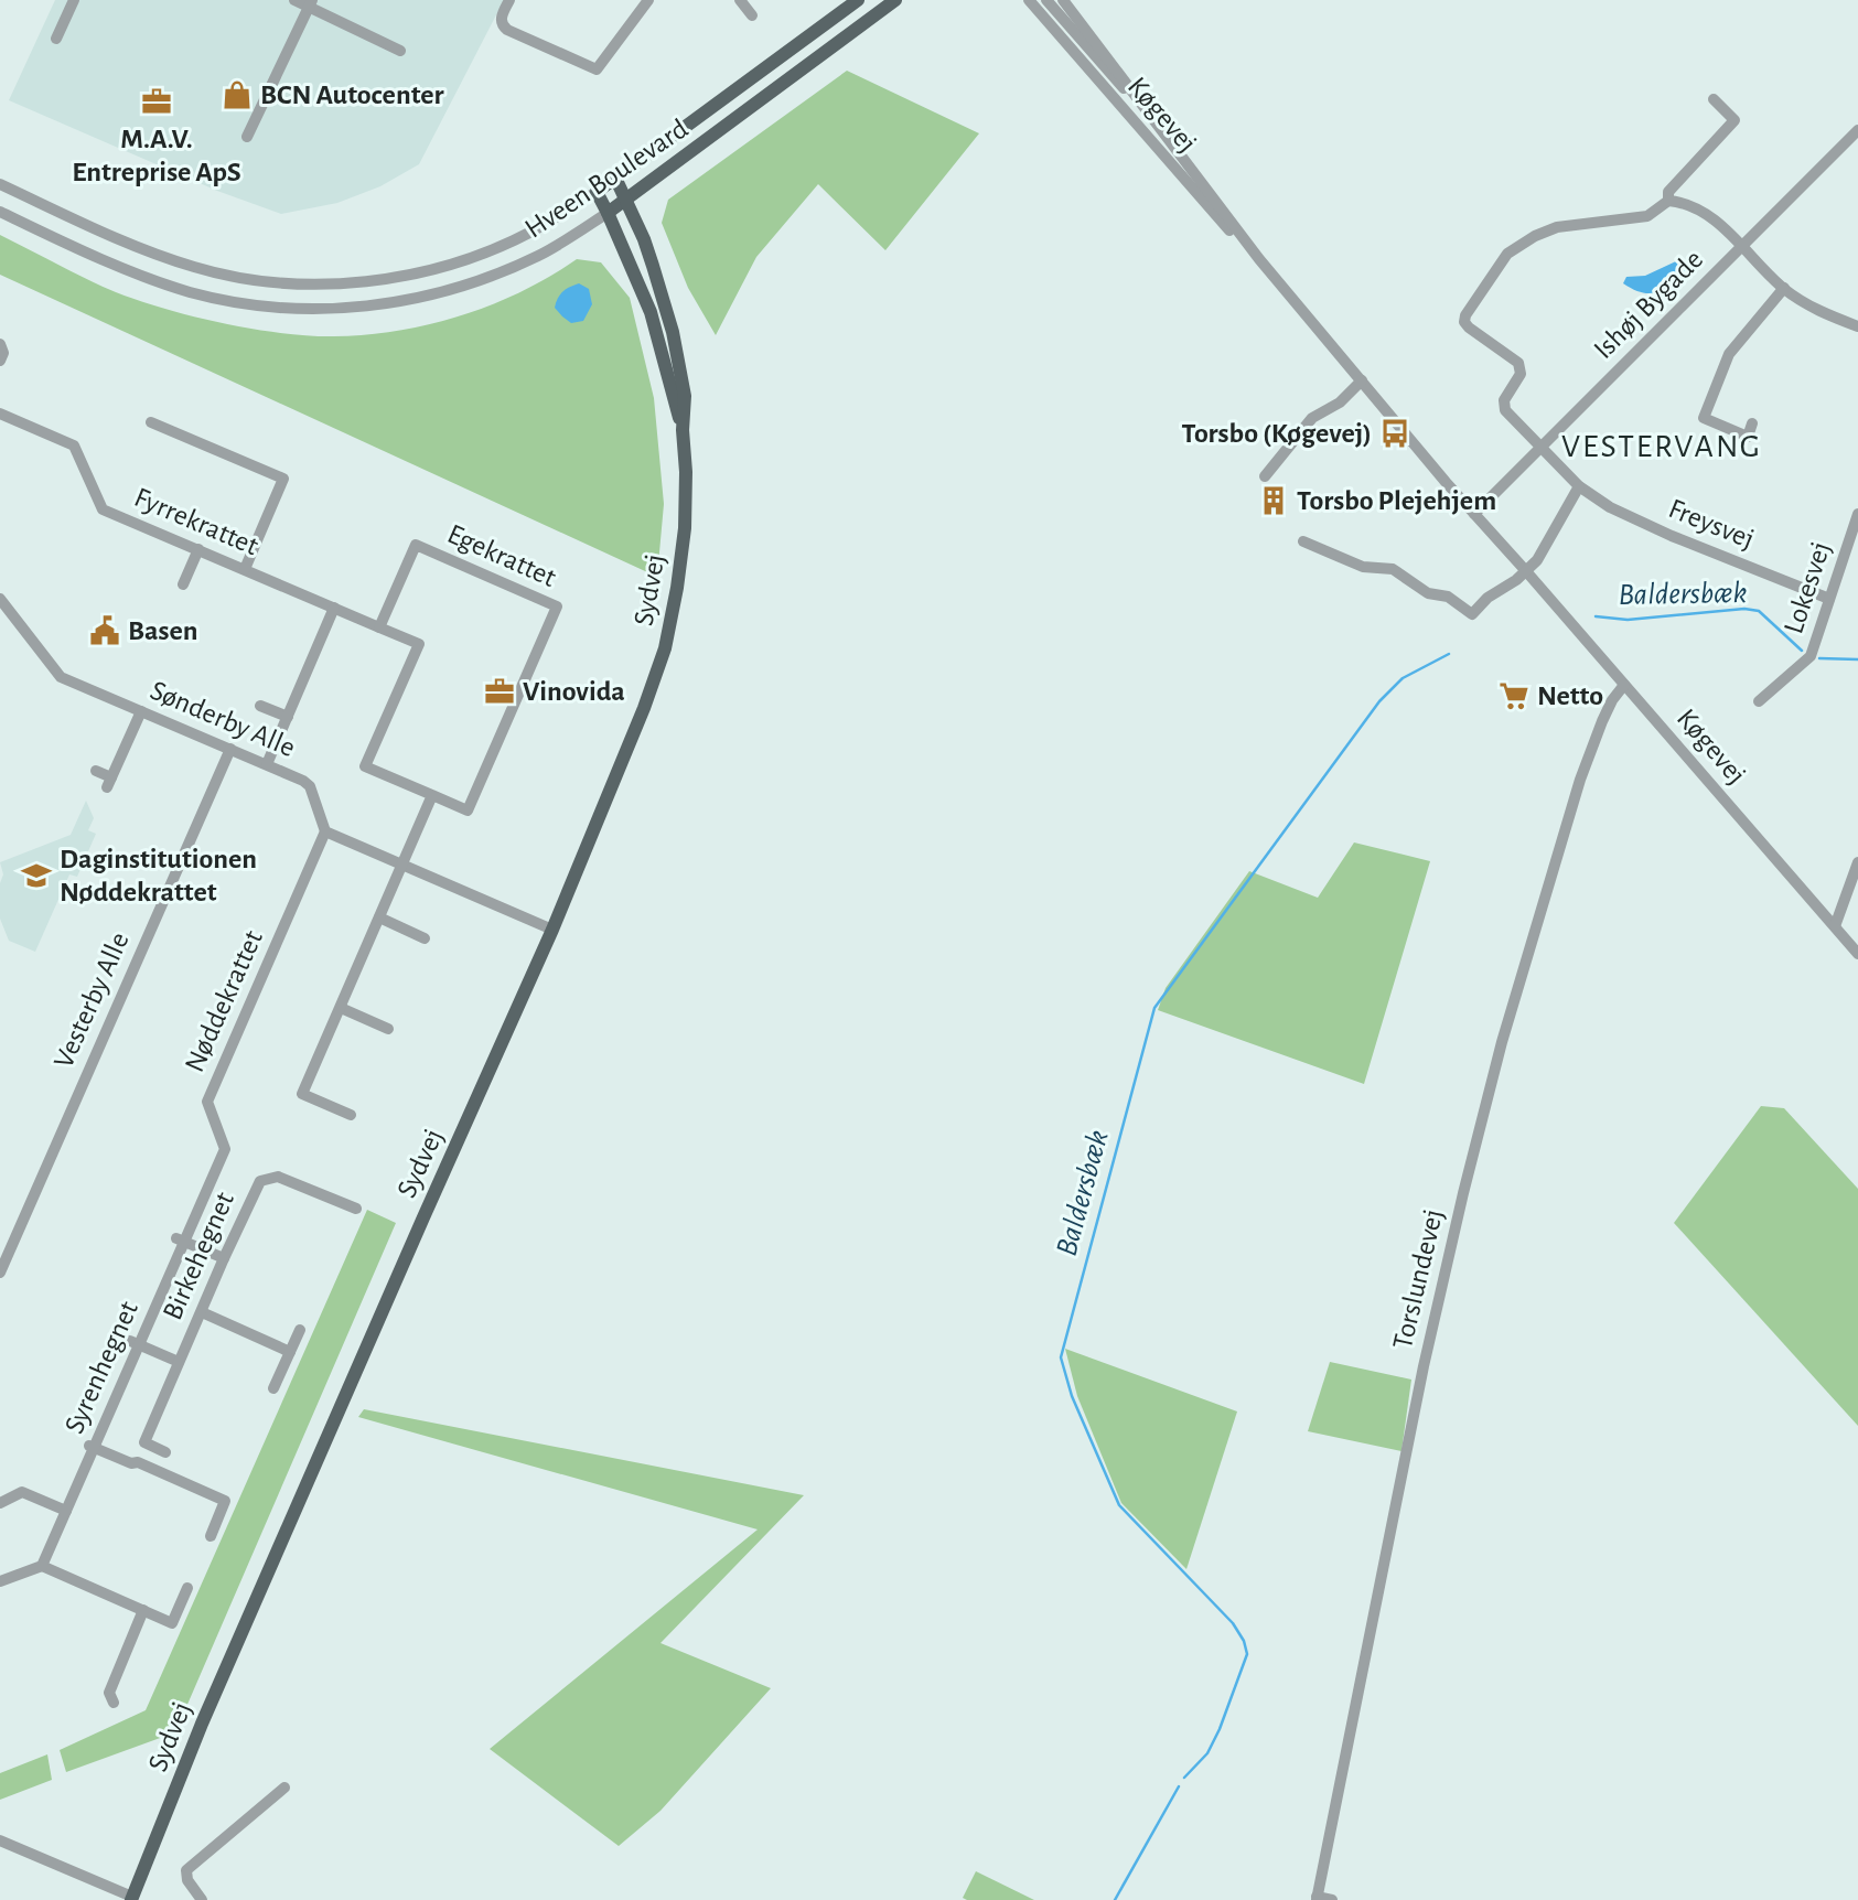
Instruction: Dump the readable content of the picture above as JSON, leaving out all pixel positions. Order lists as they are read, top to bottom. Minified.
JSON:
{"streets":{"main road":["Hveen Boulevard","Sydvej"],"street":["Køgevej","Ishøj Bygade","Fyrrekrattet","Freysvej","Egekrattet","Lokesvej","Sønderby Alle","Vesterby Alle","Nøddekrattet","Birkehegnet","Torslundevej","Syrenhegnet"]},"crossings":[["Køgevej","Ishøj Bygade"],["Køgevej","Torslundevej"],["Hveen Boulevard","Sydvej"],["Ishøj Bygade","Freysvej"],["Fyrrekrattet","Egekrattet"],["Freysvej","Lokesvej"],["Sønderby Alle","Vesterby Alle"],["Sønderby Alle","Nøddekrattet"],["Nøddekrattet","Syrenhegnet"],["Birkehegnet","Syrenhegnet"]],"districts":["VESTERVANG"],"water":["Baldersbæk"],"places":{"shop":["BCN Autocenter"],"office":["M.A.V. Entreprise ApS","Vinovida"],"bus stop":["Torsbo (Køgevej)"],"building":["Torsbo Plejehjem"],"public building":["Basen"],"supermarket":["Netto"],"school or university":["Daginstitutionen Nøddekrattet"]}}
